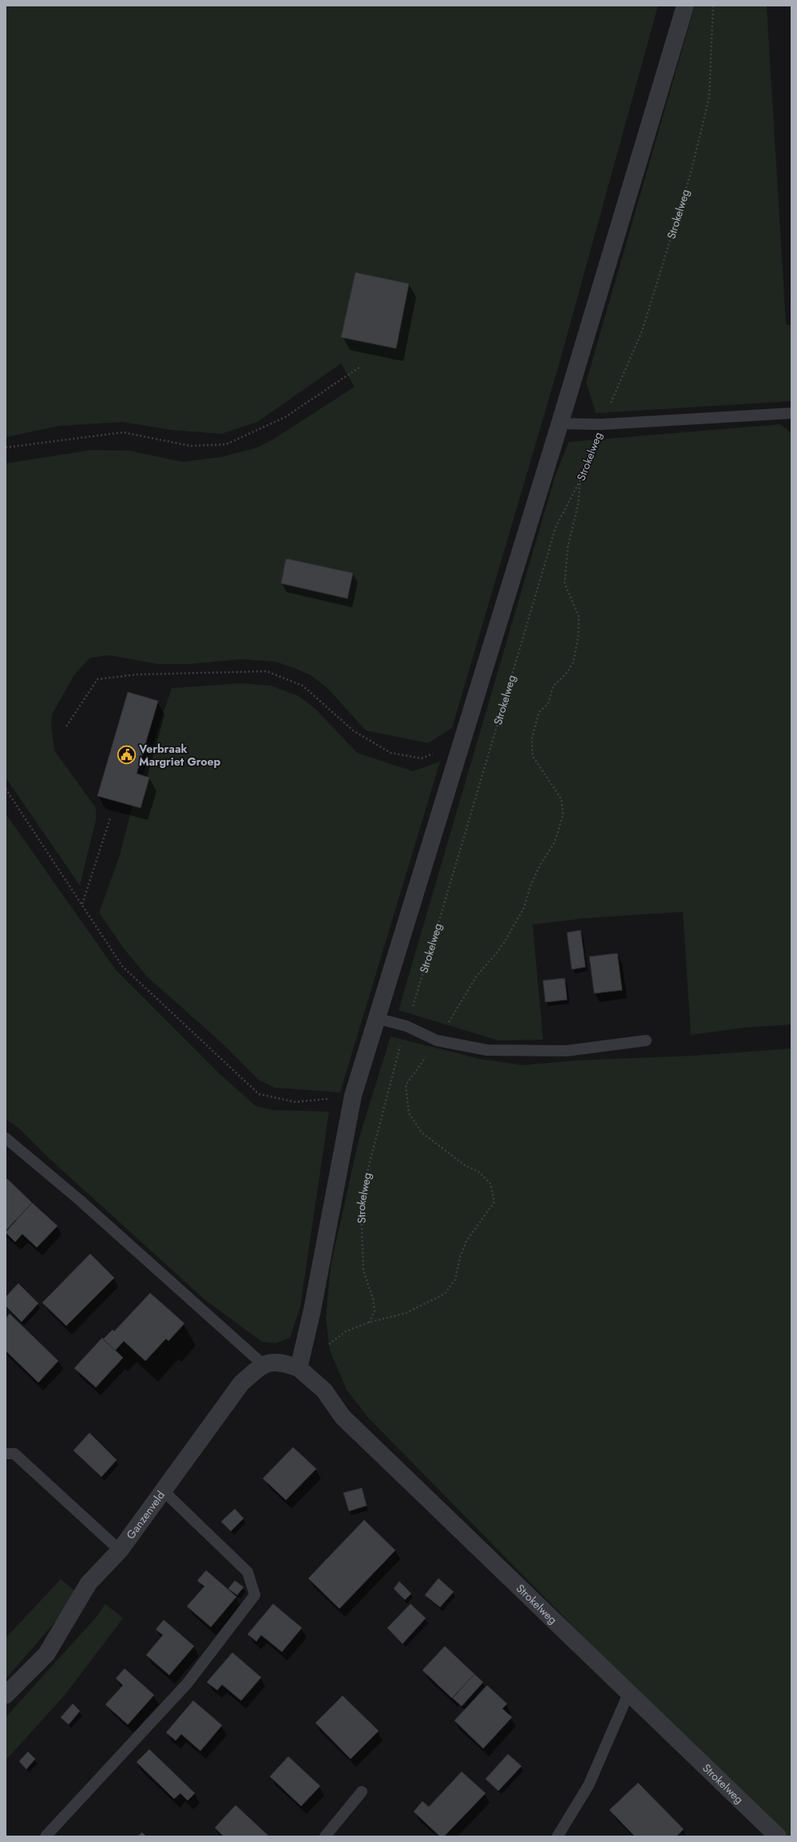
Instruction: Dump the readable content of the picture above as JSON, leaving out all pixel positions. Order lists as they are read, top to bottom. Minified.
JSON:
{"streets":{"street":["Strokelweg","Ganzenveld"]},"places":{"public building":["Verbraak Margriet Groep"]}}
